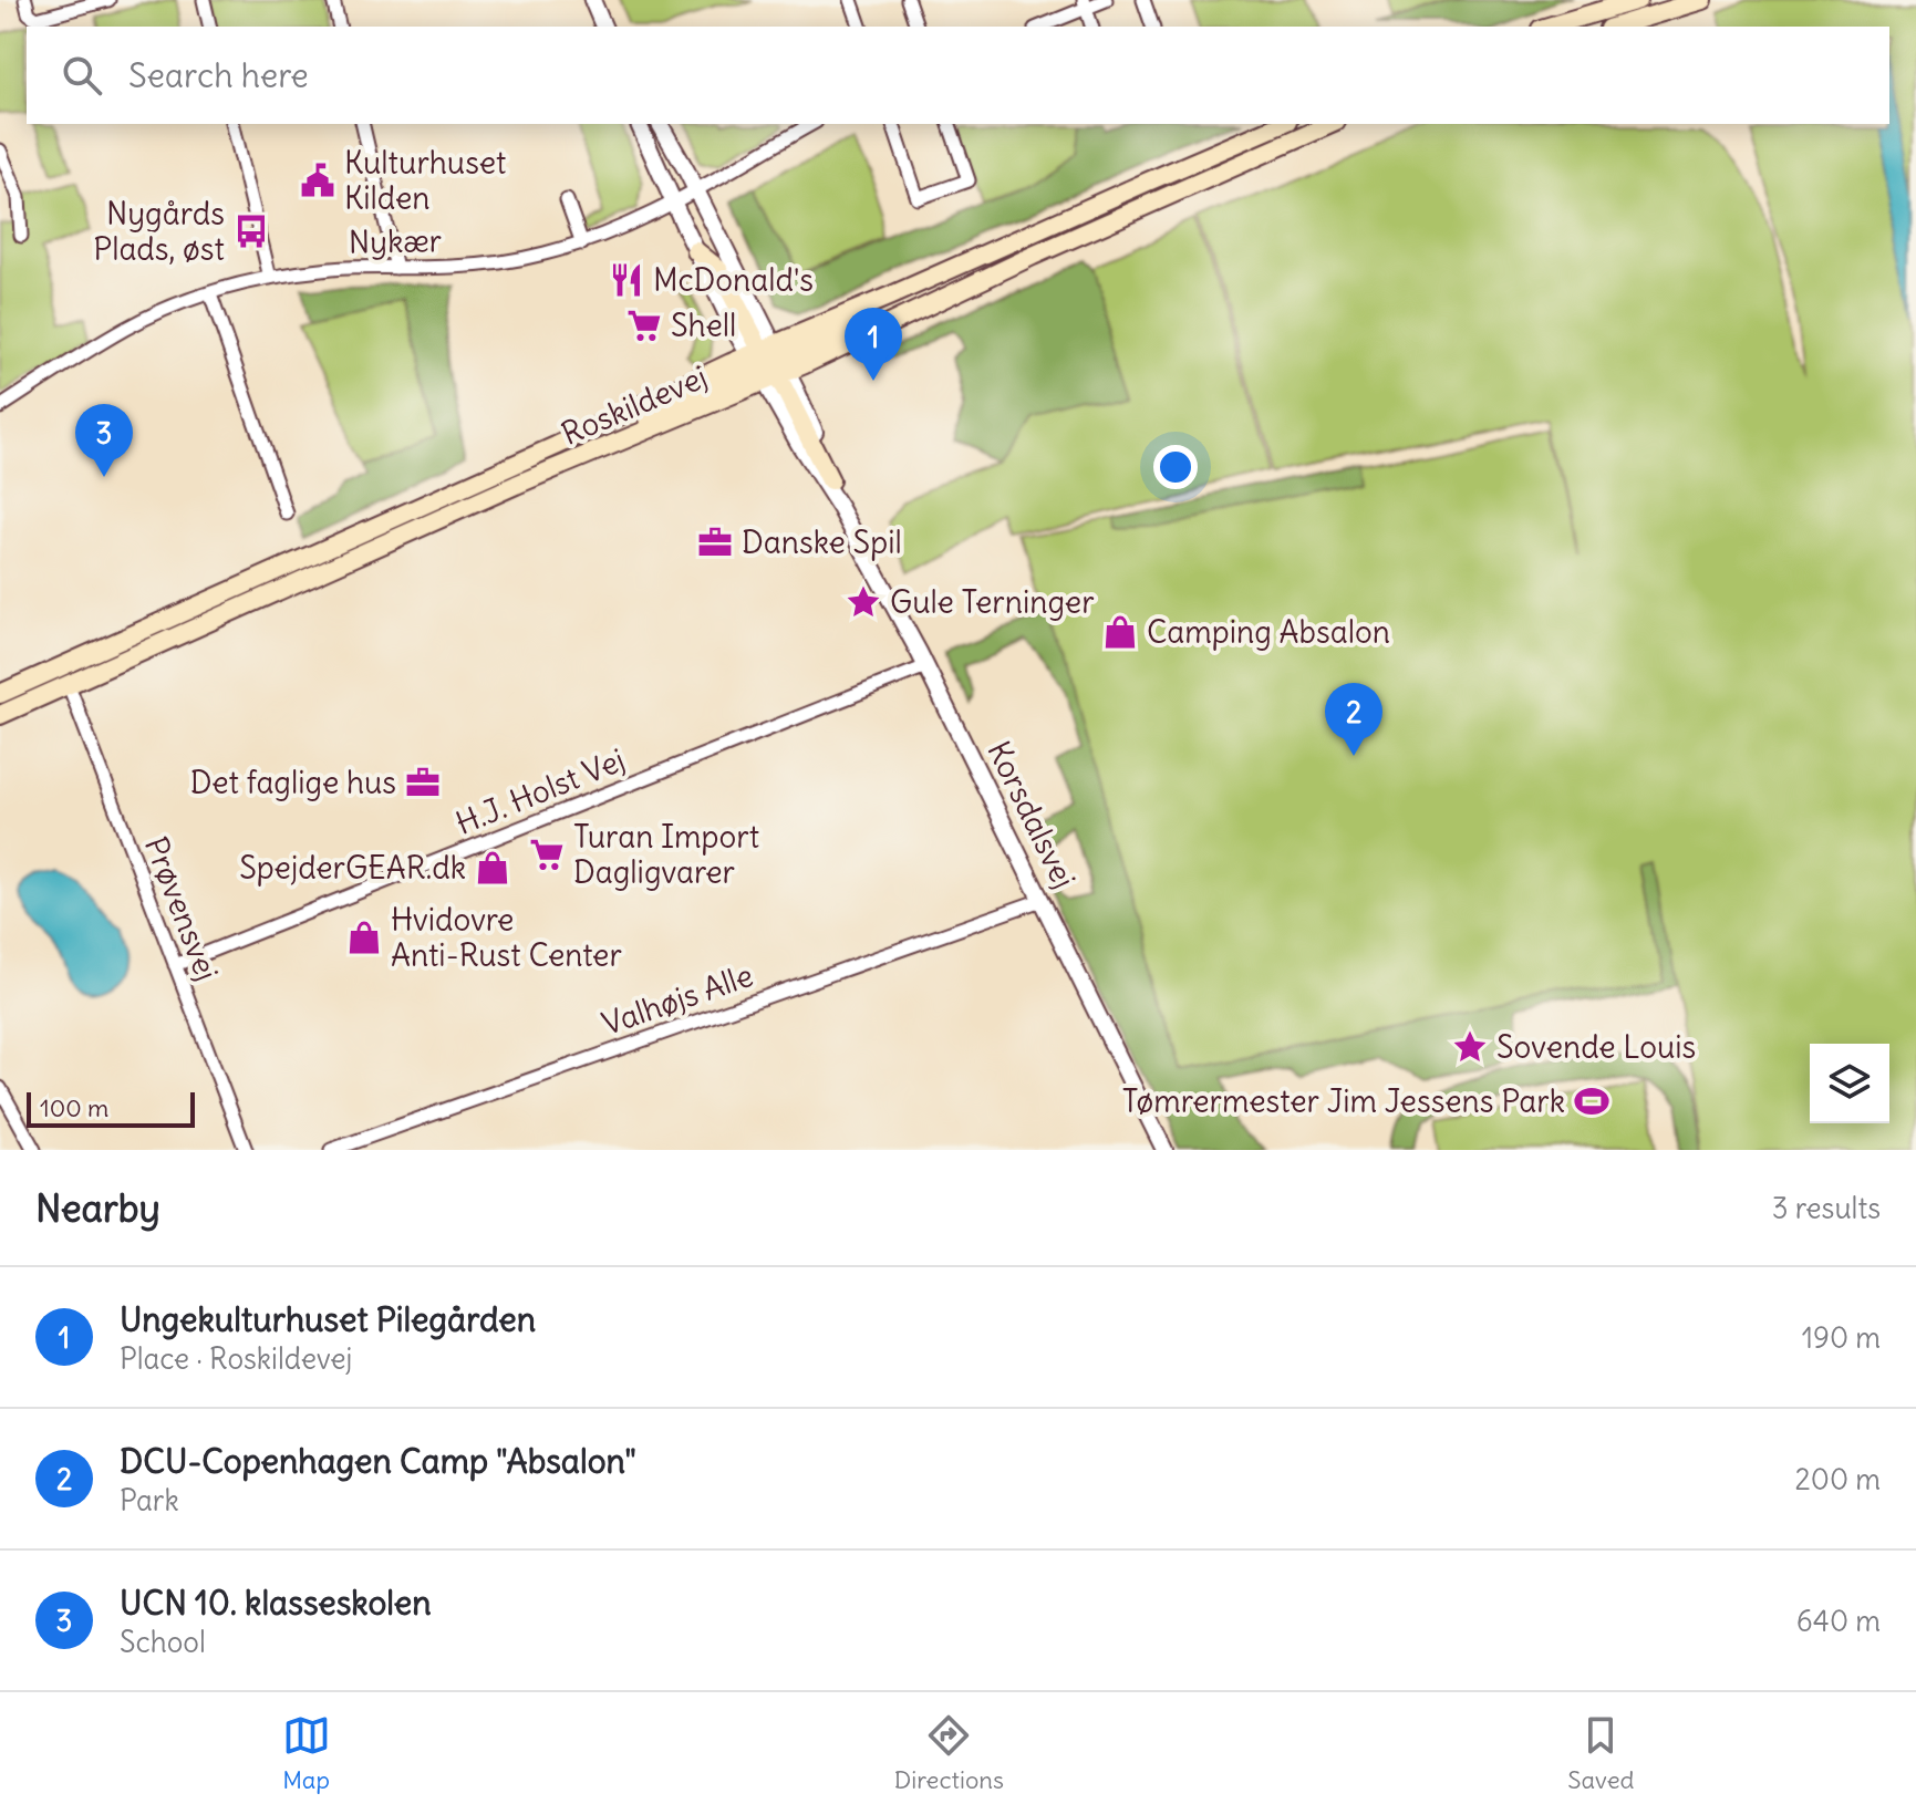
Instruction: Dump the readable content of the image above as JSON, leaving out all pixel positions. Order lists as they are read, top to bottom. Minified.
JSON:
{"streets":{"main road":["Roskildevej"],"street":["Nykær","H.J. Holst Vej","Korsdalsvej","Prøvensvej","Valhøjs Alle"]},"crossings":[["Nykær","Korsdalsvej"],["Roskildevej","Korsdalsvej"],["Roskildevej","Prøvensvej"],["H.J. Holst Vej","Korsdalsvej"],["H.J. Holst Vej","Prøvensvej"],["Korsdalsvej","Valhøjs Alle"]],"places":{"public building":["Kulturhuset Kilden"],"bus stop":["Nygårds Plads, øst"],"restaurant":["McDonald's"],"supermarket":["Shell","Turan Import Dagligvarer"],"office":["Danske Spil","Det faglige hus"],"place":["Gule Terninger","Sovende Louis"],"shop":["Camping Absalon","SpejderGEAR.dk","Hvidovre Anti-Rust Center"],"sports":["Tømrermester Jim Jessens Park"]},"scale_bar":"100 m","page":{"search":"Search here","pins":["1","3","2"],"scale":"100 m","heading":["Nearby","3 results"],"list":[{"mark":"1","name":"Ungekulturhuset Pilegården","note":"Place · Roskildevej","value":"190 m"},{"mark":"2","name":"DCU-Copenhagen Camp \"Absalon\"","note":"Park","value":"200 m"},{"mark":"3","name":"UCN 10. klasseskolen","note":"School","value":"640 m"}],"nav":["Map","Directions","Saved"]}}
